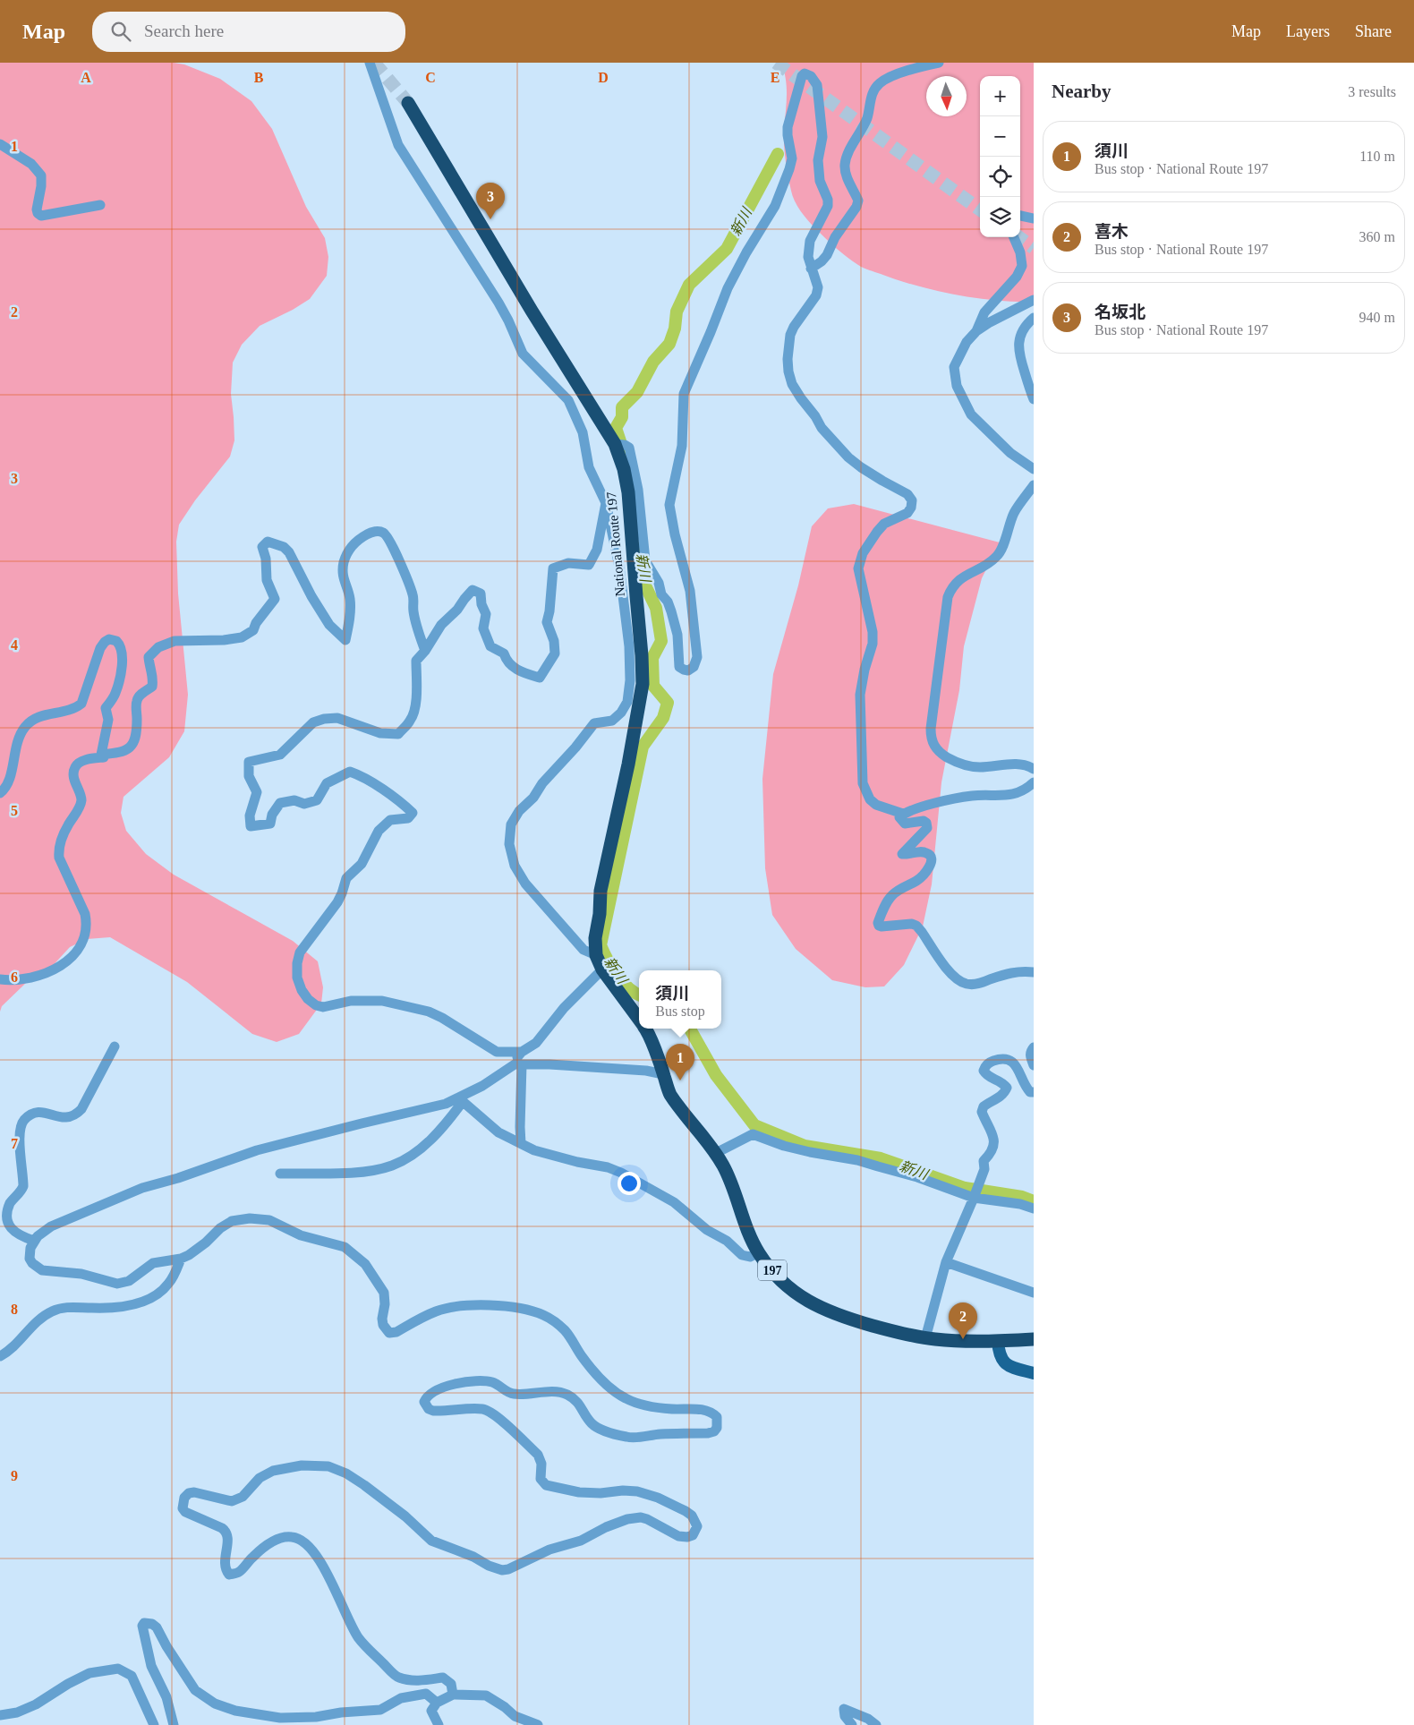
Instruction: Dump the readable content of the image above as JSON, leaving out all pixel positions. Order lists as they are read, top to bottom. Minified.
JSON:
{"streets":{"highway":["National Route 197","197"]},"water":["新川"],"north":"bottom","page":{"header":"Map","search":"Search here","nav":["Map","Layers","Share"],"heading":["Nearby","3 results"],"map_buttons":["+","−"],"list":[{"mark":"1","name":"須川","note":"Bus stop · National Route 197","value":"110 m"},{"mark":"2","name":"喜木","note":"Bus stop · National Route 197","value":"360 m"},{"mark":"3","name":"名坂北","note":"Bus stop · National Route 197","value":"940 m"}],"pins":["3","1","2"],"popup":["須川","Bus stop"]},"grid":{"columns":["A","B","C","D","E"],"rows":["1","2","3","4","5","6","7","8","9"]}}
